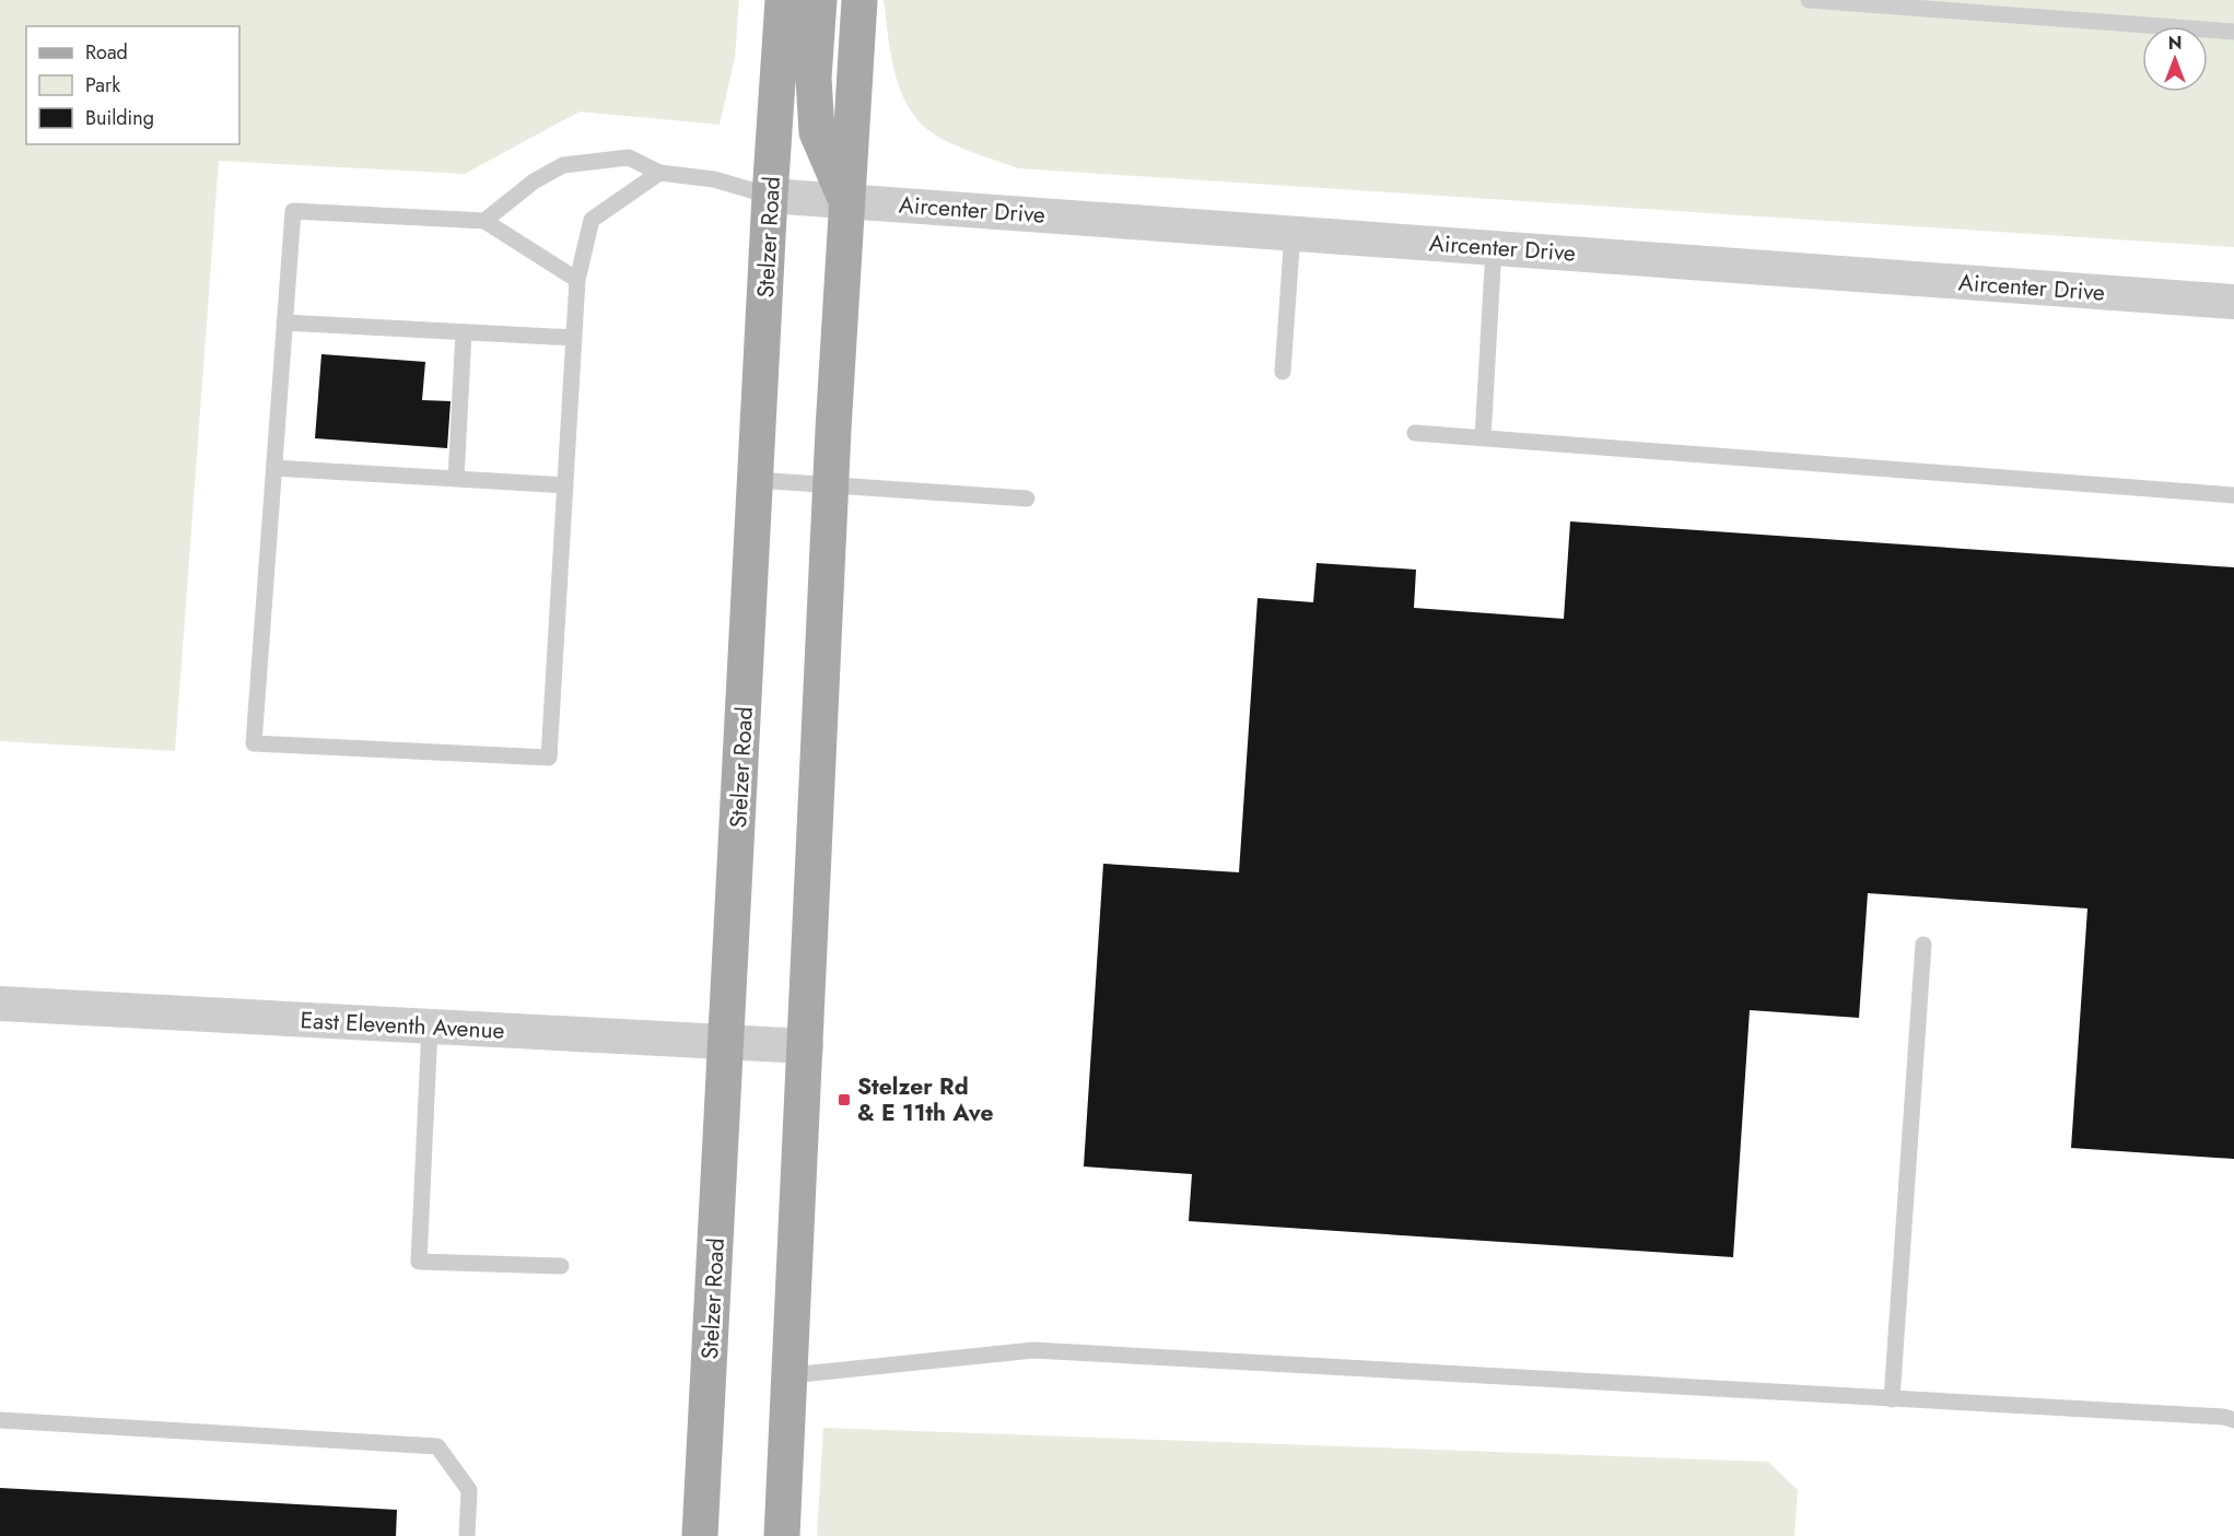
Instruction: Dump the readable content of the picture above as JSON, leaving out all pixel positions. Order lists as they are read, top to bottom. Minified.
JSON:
{"streets":{"main road":["Stelzer Road"],"street":["Aircenter Drive","East Eleventh Avenue"]},"crossings":[["Aircenter Drive","Stelzer Road"],["Stelzer Road","East Eleventh Avenue"]],"places":{"transit":["Stelzer Rd & E 11th Ave"]},"legend":["Road","Park","Building"],"north":"top"}
